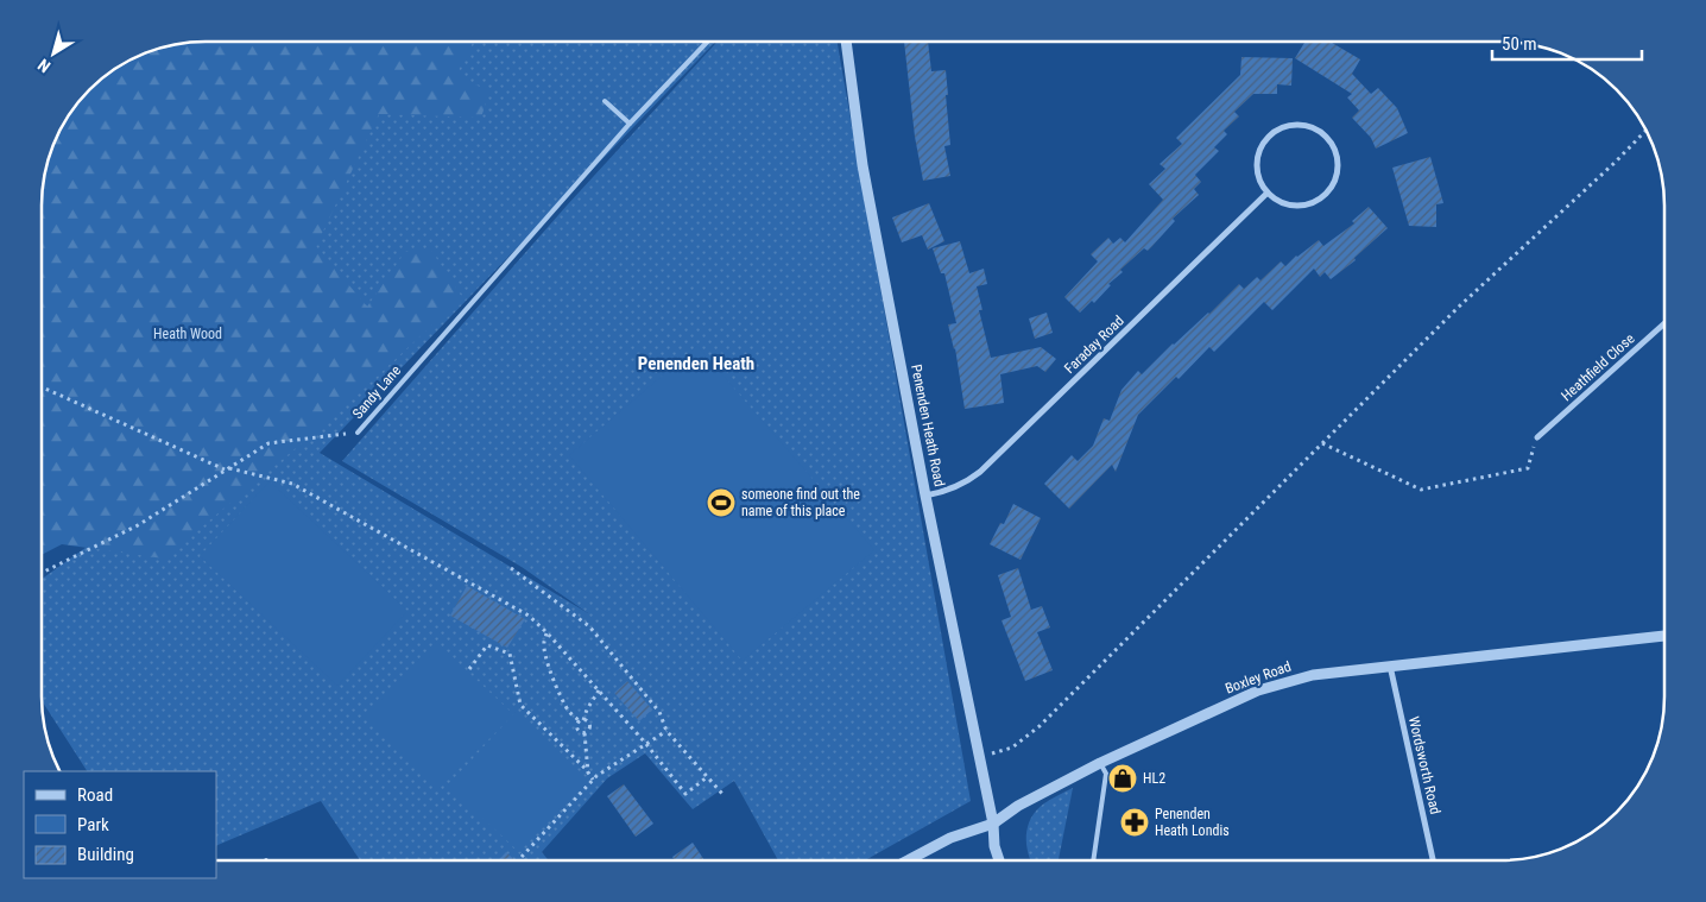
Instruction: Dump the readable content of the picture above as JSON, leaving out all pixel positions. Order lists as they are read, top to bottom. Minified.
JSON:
{"streets":{"street":["Faraday Road","Heathfield Close","Penenden Heath Road","Boxley Road","Wordsworth Road"],"lane":["Sandy Lane"]},"crossings":[["Faraday Road","Penenden Heath Road"],["Penenden Heath Road","Boxley Road"],["Boxley Road","Wordsworth Road"]],"districts":["Penenden Heath"],"parks":["Heath Wood"],"places":{"sports":["someone find out the name of this place"],"shop":["HL2"],"pharmacy":["Penenden Heath Londis"]},"legend":["Road","Park","Building"],"scale_bar":"50 m","north":"bottom left"}
